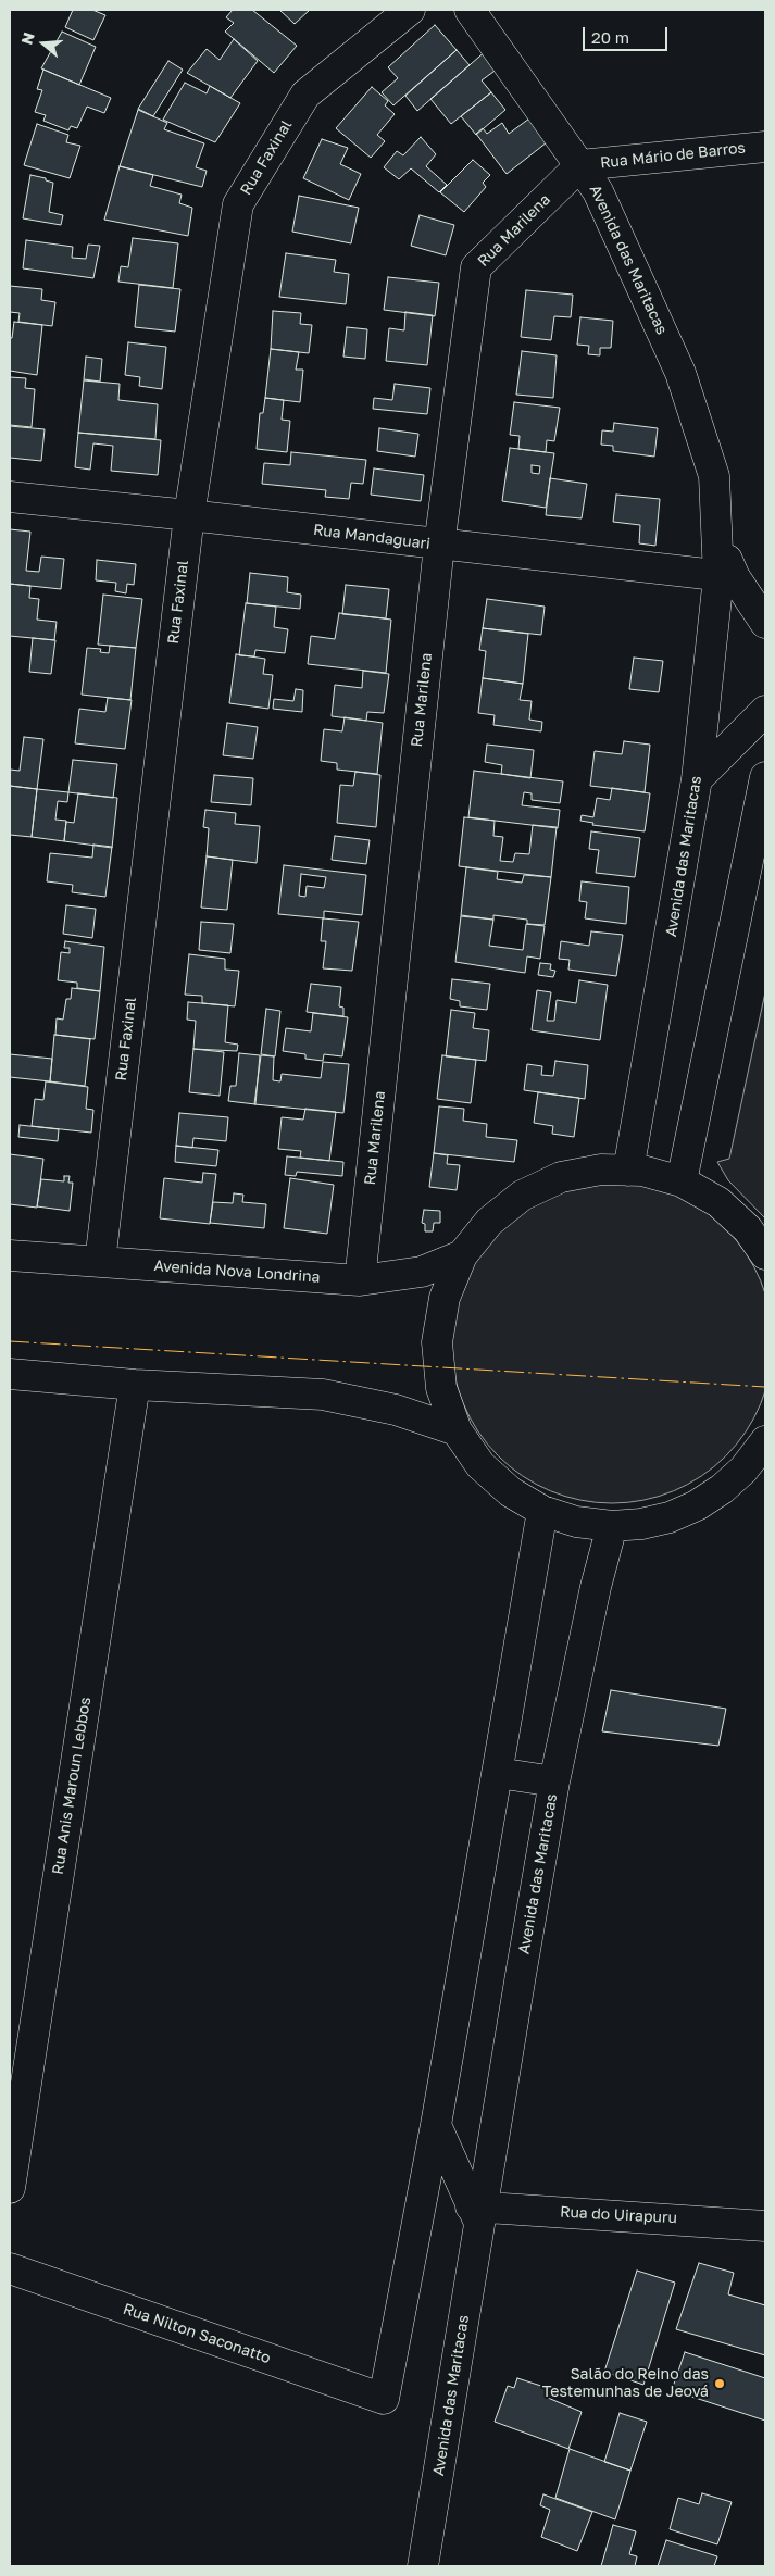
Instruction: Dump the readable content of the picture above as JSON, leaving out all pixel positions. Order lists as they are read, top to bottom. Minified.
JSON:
{"streets":{"street":["Rua Mário de Barros","Rua Faxinal","Rua Marilena","Avenida das Maritacas","Rua Mandaguari","Avenida Nova Londrina","Rua Anis Maroun Lebbos","Rua do Uirapuru","Rua Nilton Saconatto"]},"crossings":[["Rua Mário de Barros","Rua Marilena"],["Rua Mário de Barros","Avenida das Maritacas"],["Rua Faxinal","Rua Mandaguari"],["Rua Faxinal","Avenida Nova Londrina"],["Rua Marilena","Avenida das Maritacas"],["Rua Marilena","Rua Mandaguari"],["Rua Marilena","Avenida Nova Londrina"],["Avenida das Maritacas","Rua Mandaguari"],["Avenida das Maritacas","Rua do Uirapuru"]],"places":["Salão do Reino das Testemunhas de Jeová"],"scale_bar":"20 m","north":"left"}
